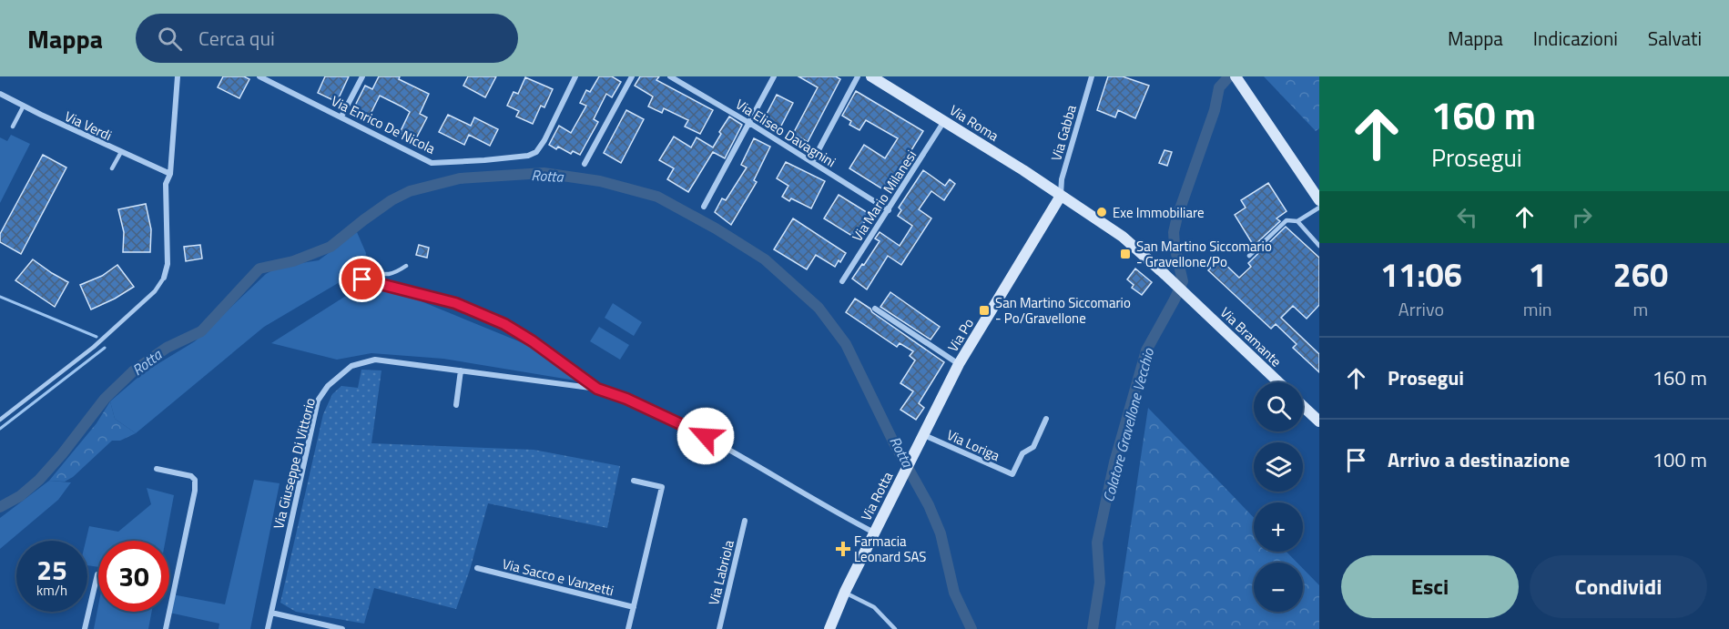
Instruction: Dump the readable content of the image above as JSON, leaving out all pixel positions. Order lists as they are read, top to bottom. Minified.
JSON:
{"streets":{"street":["Via Roma","Via Enrico De Nicola","Via Verdi","Via Eliseo Davagnini","Via Gabba","Via Mario Milanesi","Via Po","Via Bramante","Via Loriga","Via Giuseppe Di Vittorio","Via Rotta","Via Labriola","Via Sacco e Vanzetti"]},"crossings":[["Via Roma","Via Gabba"],["Via Roma","Via Mario Milanesi"],["Via Roma","Via Po"],["Via Roma","Via Bramante"],["Via Eliseo Davagnini","Via Mario Milanesi"],["Via Gabba","Via Po"],["Via Po","Via Loriga"],["Via Po","Via Rotta"],["Via Giuseppe Di Vittorio","Via Rotta"]],"water":["Rotta","Colatore Gravellone Vecchio"],"places":{"other":["Exe Immobiliare"],"transit":["San Martino Siccomario - Gravellone/Po","San Martino Siccomario - Po/Gravellone"],"health":["Farmacia Leonard SAS"]},"page":{"header":"Mappa","search":"Cerca qui","nav":["Mappa","Indicazioni","Salvati"],"turn":["160 m","Prosegui"],"eta":["11:06","Arrivo","1","min","260","m"],"list":[{"name":"Prosegui","value":"160 m"},{"name":"Arrivo a destinazione","value":"100 m"}],"map_buttons":["+","−"],"speed":"25 km/h","limit":"30","buttons":["Esci","Condividi"]}}
